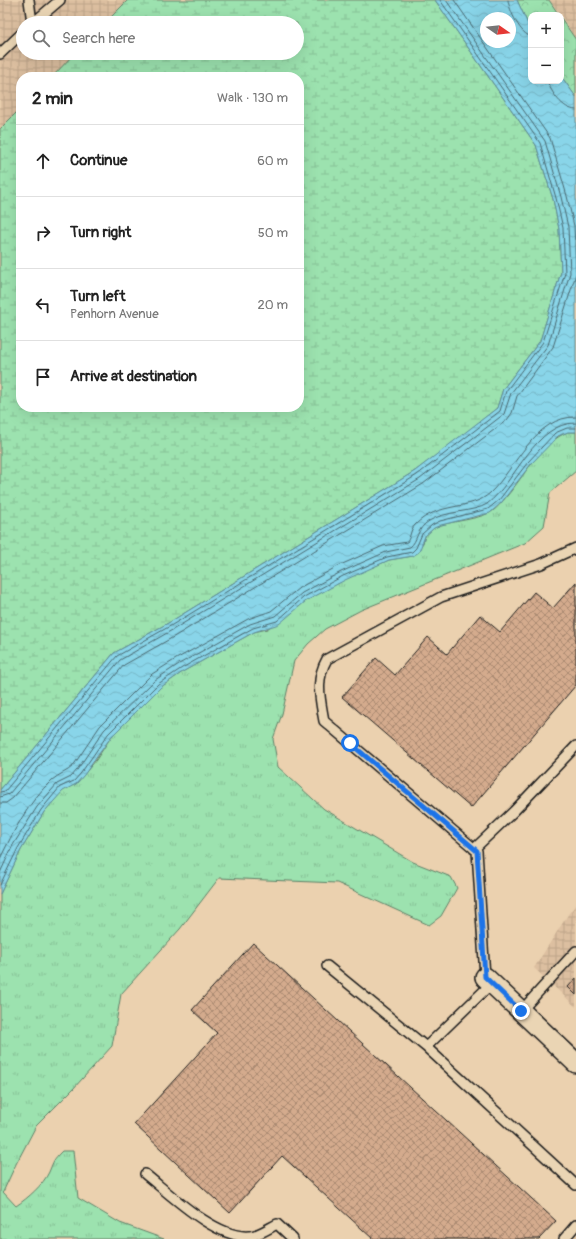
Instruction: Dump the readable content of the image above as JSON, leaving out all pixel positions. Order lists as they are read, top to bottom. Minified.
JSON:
{"north":"right","page":{"map_buttons":["+","−"],"search":"Search here","heading":["2 min","Walk · 130 m"],"list":[["Continue","60 m"],["Turn right","50 m"],["Turn left","Penhorn Avenue","20 m"],"Arrive at destination"]}}
